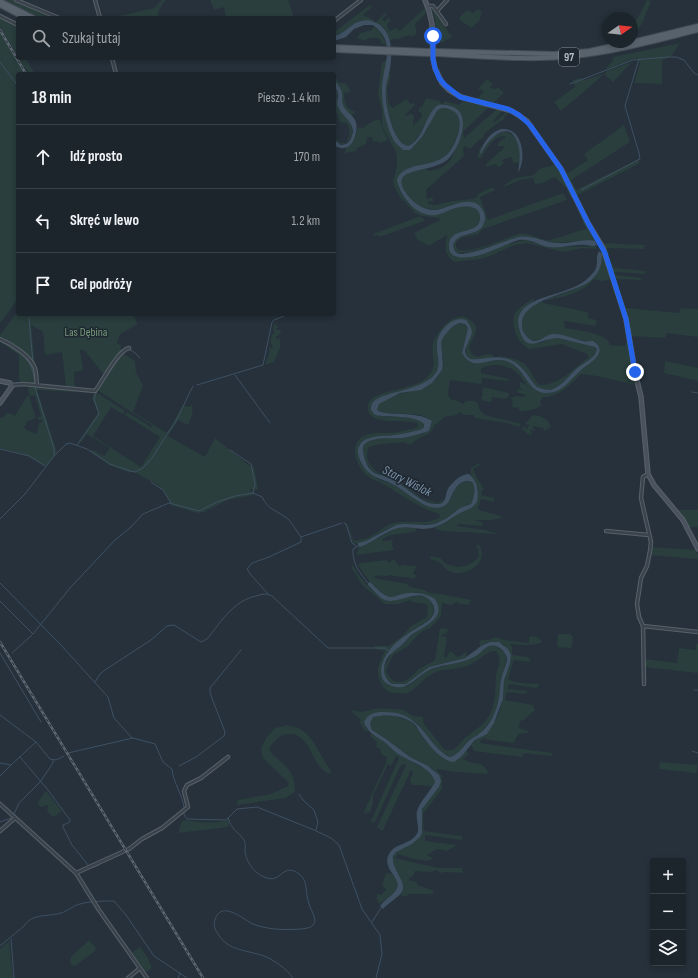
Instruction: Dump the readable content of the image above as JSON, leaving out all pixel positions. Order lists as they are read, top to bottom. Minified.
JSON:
{"streets":{"main road":["97"]},"water":["Stary Wislok"],"parks":["Las Dębina"],"north":"right","page":{"search":"Szukaj tutaj","heading":["18 min","Pieszo · 1.4 km"],"list":[["Idź prosto","170 m"],["Skręć w lewo","1.2 km"],"Cel podróży"],"map_buttons":["+","−"]}}
